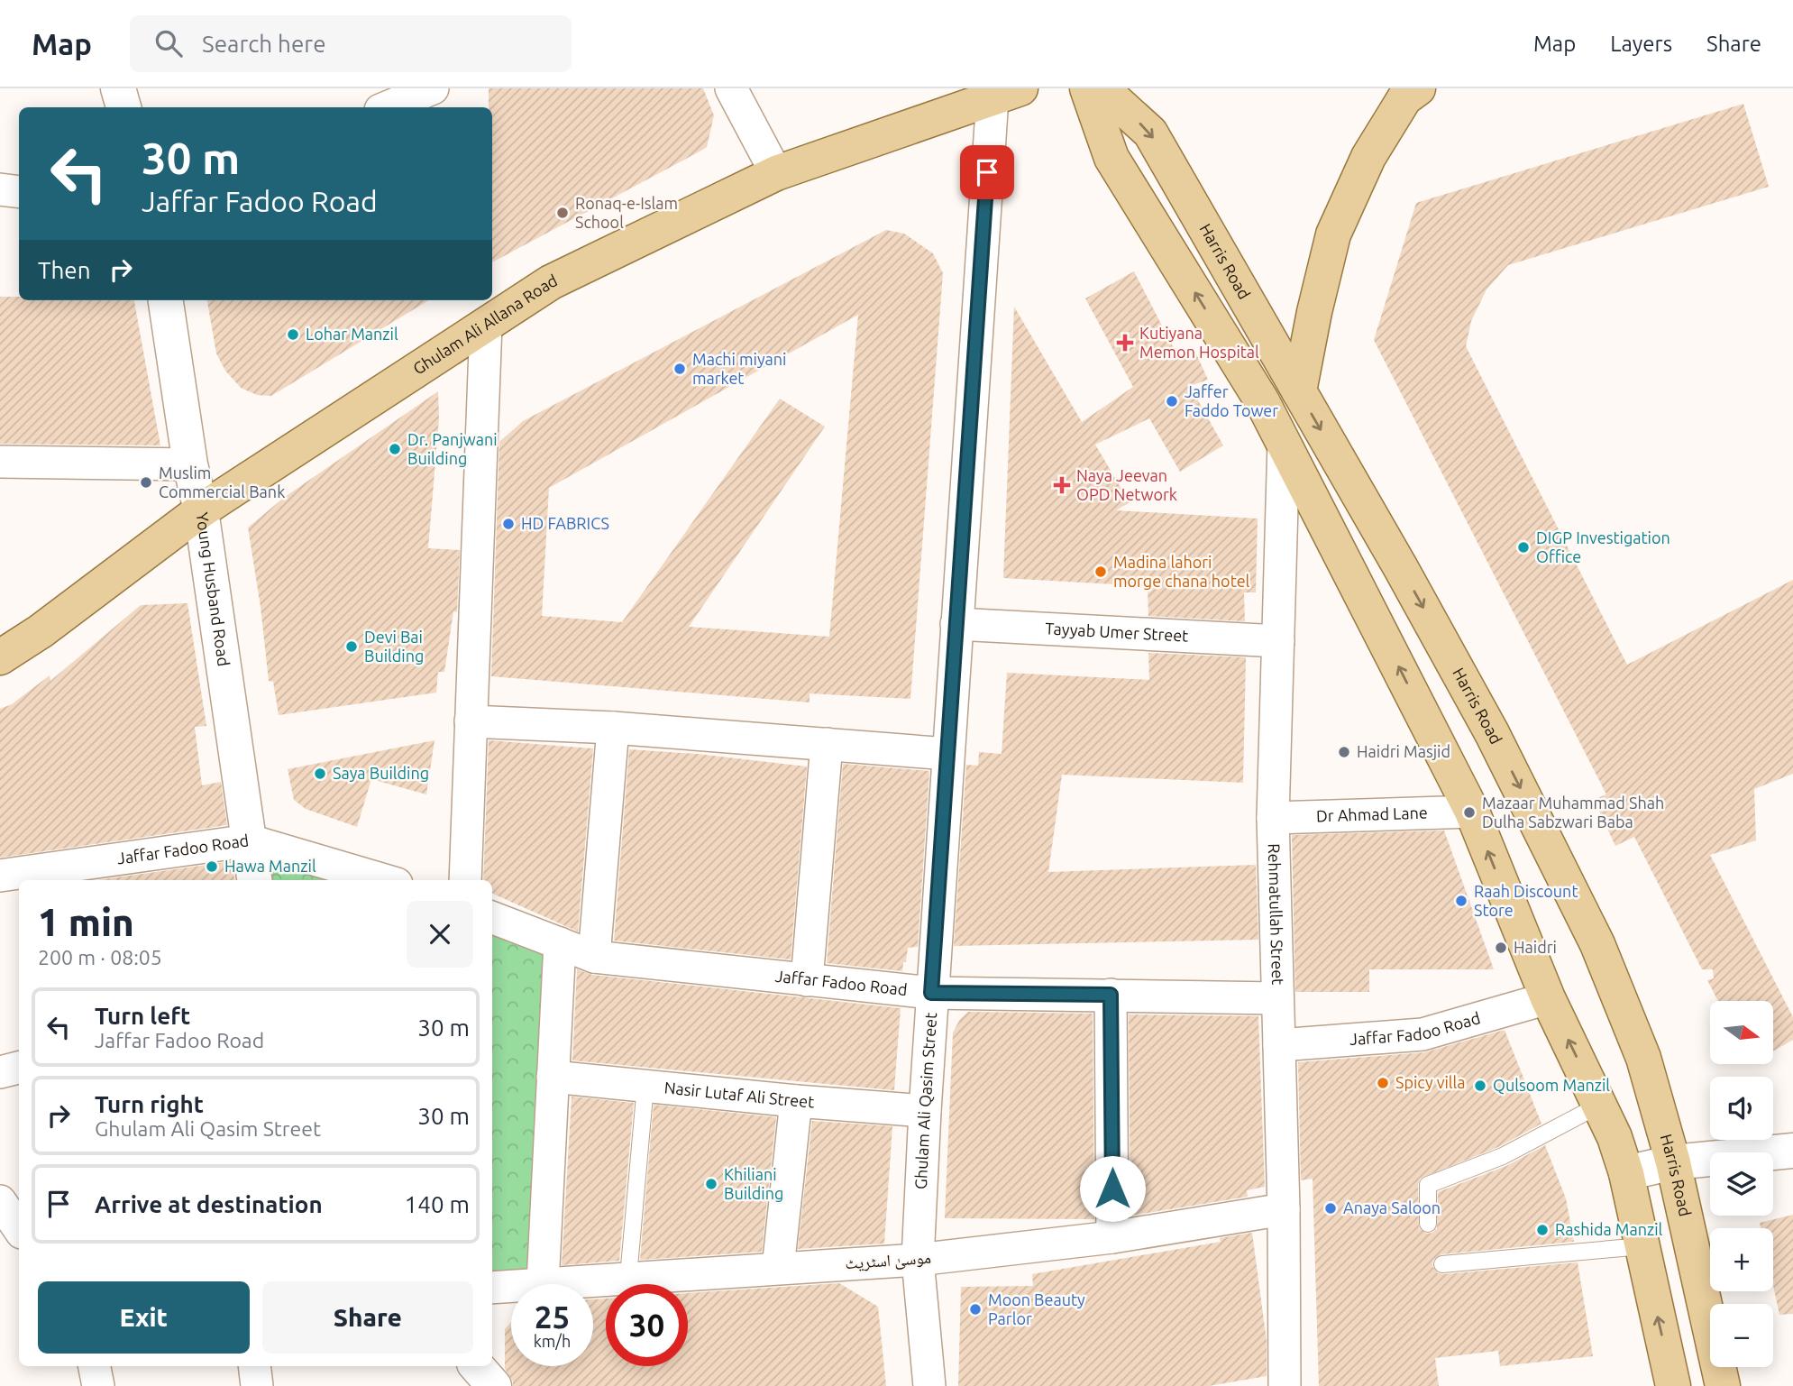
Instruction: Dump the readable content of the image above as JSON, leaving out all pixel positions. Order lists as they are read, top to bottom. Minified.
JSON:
{"streets":{"main road":["Harris Road","Ghulam Ali Allana Road"],"street":["Young Husband Road","Tayyab Umer Street","Dr Ahmad Lane","Jaffar Fadoo Road","Rehmatullah Street","Nasir Lutaf Ali Street","Ghulam Ali Qasim Street","موسیٰ اسٹریٹ"]},"crossings":[["Ghulam Ali Allana Road","Young Husband Road"],["Ghulam Ali Allana Road","Ghulam Ali Qasim Street"],["Young Husband Road","Jaffar Fadoo Road"],["Tayyab Umer Street","Rehmatullah Street"],["Tayyab Umer Street","Ghulam Ali Qasim Street"],["Dr Ahmad Lane","Rehmatullah Street"],["Jaffar Fadoo Road","Rehmatullah Street"],["Jaffar Fadoo Road","Ghulam Ali Qasim Street"],["Rehmatullah Street","موسیٰ اسٹریٹ"],["Nasir Lutaf Ali Street","Ghulam Ali Qasim Street"],["Ghulam Ali Qasim Street","موسیٰ اسٹریٹ"]],"places":{"other":["Ronaq-e-Islam School","Lohar Manzil","Machi miyani market","Jaffer Faddo Tower","Dr. Panjwani Building","Muslim Commercial Bank","HD FABRICS","DIGP Investigation Office","Madina lahori morge chana hotel","Devi Bai Building","Haidri Masjid","Saya Building","Mazaar Muhammad Shah Dulha Sabzwari Baba","Hawa Manzil","Raah Discount Store","Haidri","Spicy villa","Qulsoom Manzil","Khiliani Building","Anaya Saloon","Rashida Manzil","Moon Beauty Parlor"],"health":["Kutiyana Memon Hospital","Naya Jeevan OPD Network"]},"north":"right","page":{"header":"Map","search":"Search here","nav":["Map","Layers","Share"],"turn":["30 m","Jaffar Fadoo Road"],"then":"Then","heading":["1 min","200 m · 08:05"],"list":[{"name":"Turn left","note":"Jaffar Fadoo Road","value":"30 m"},{"name":"Turn right","note":"Ghulam Ali Qasim Street","value":"30 m"},{"name":"Arrive at destination","value":"140 m"}],"map_buttons":["+","−"],"buttons":["Exit","Share"],"speed":"25 km/h","limit":"30"}}
